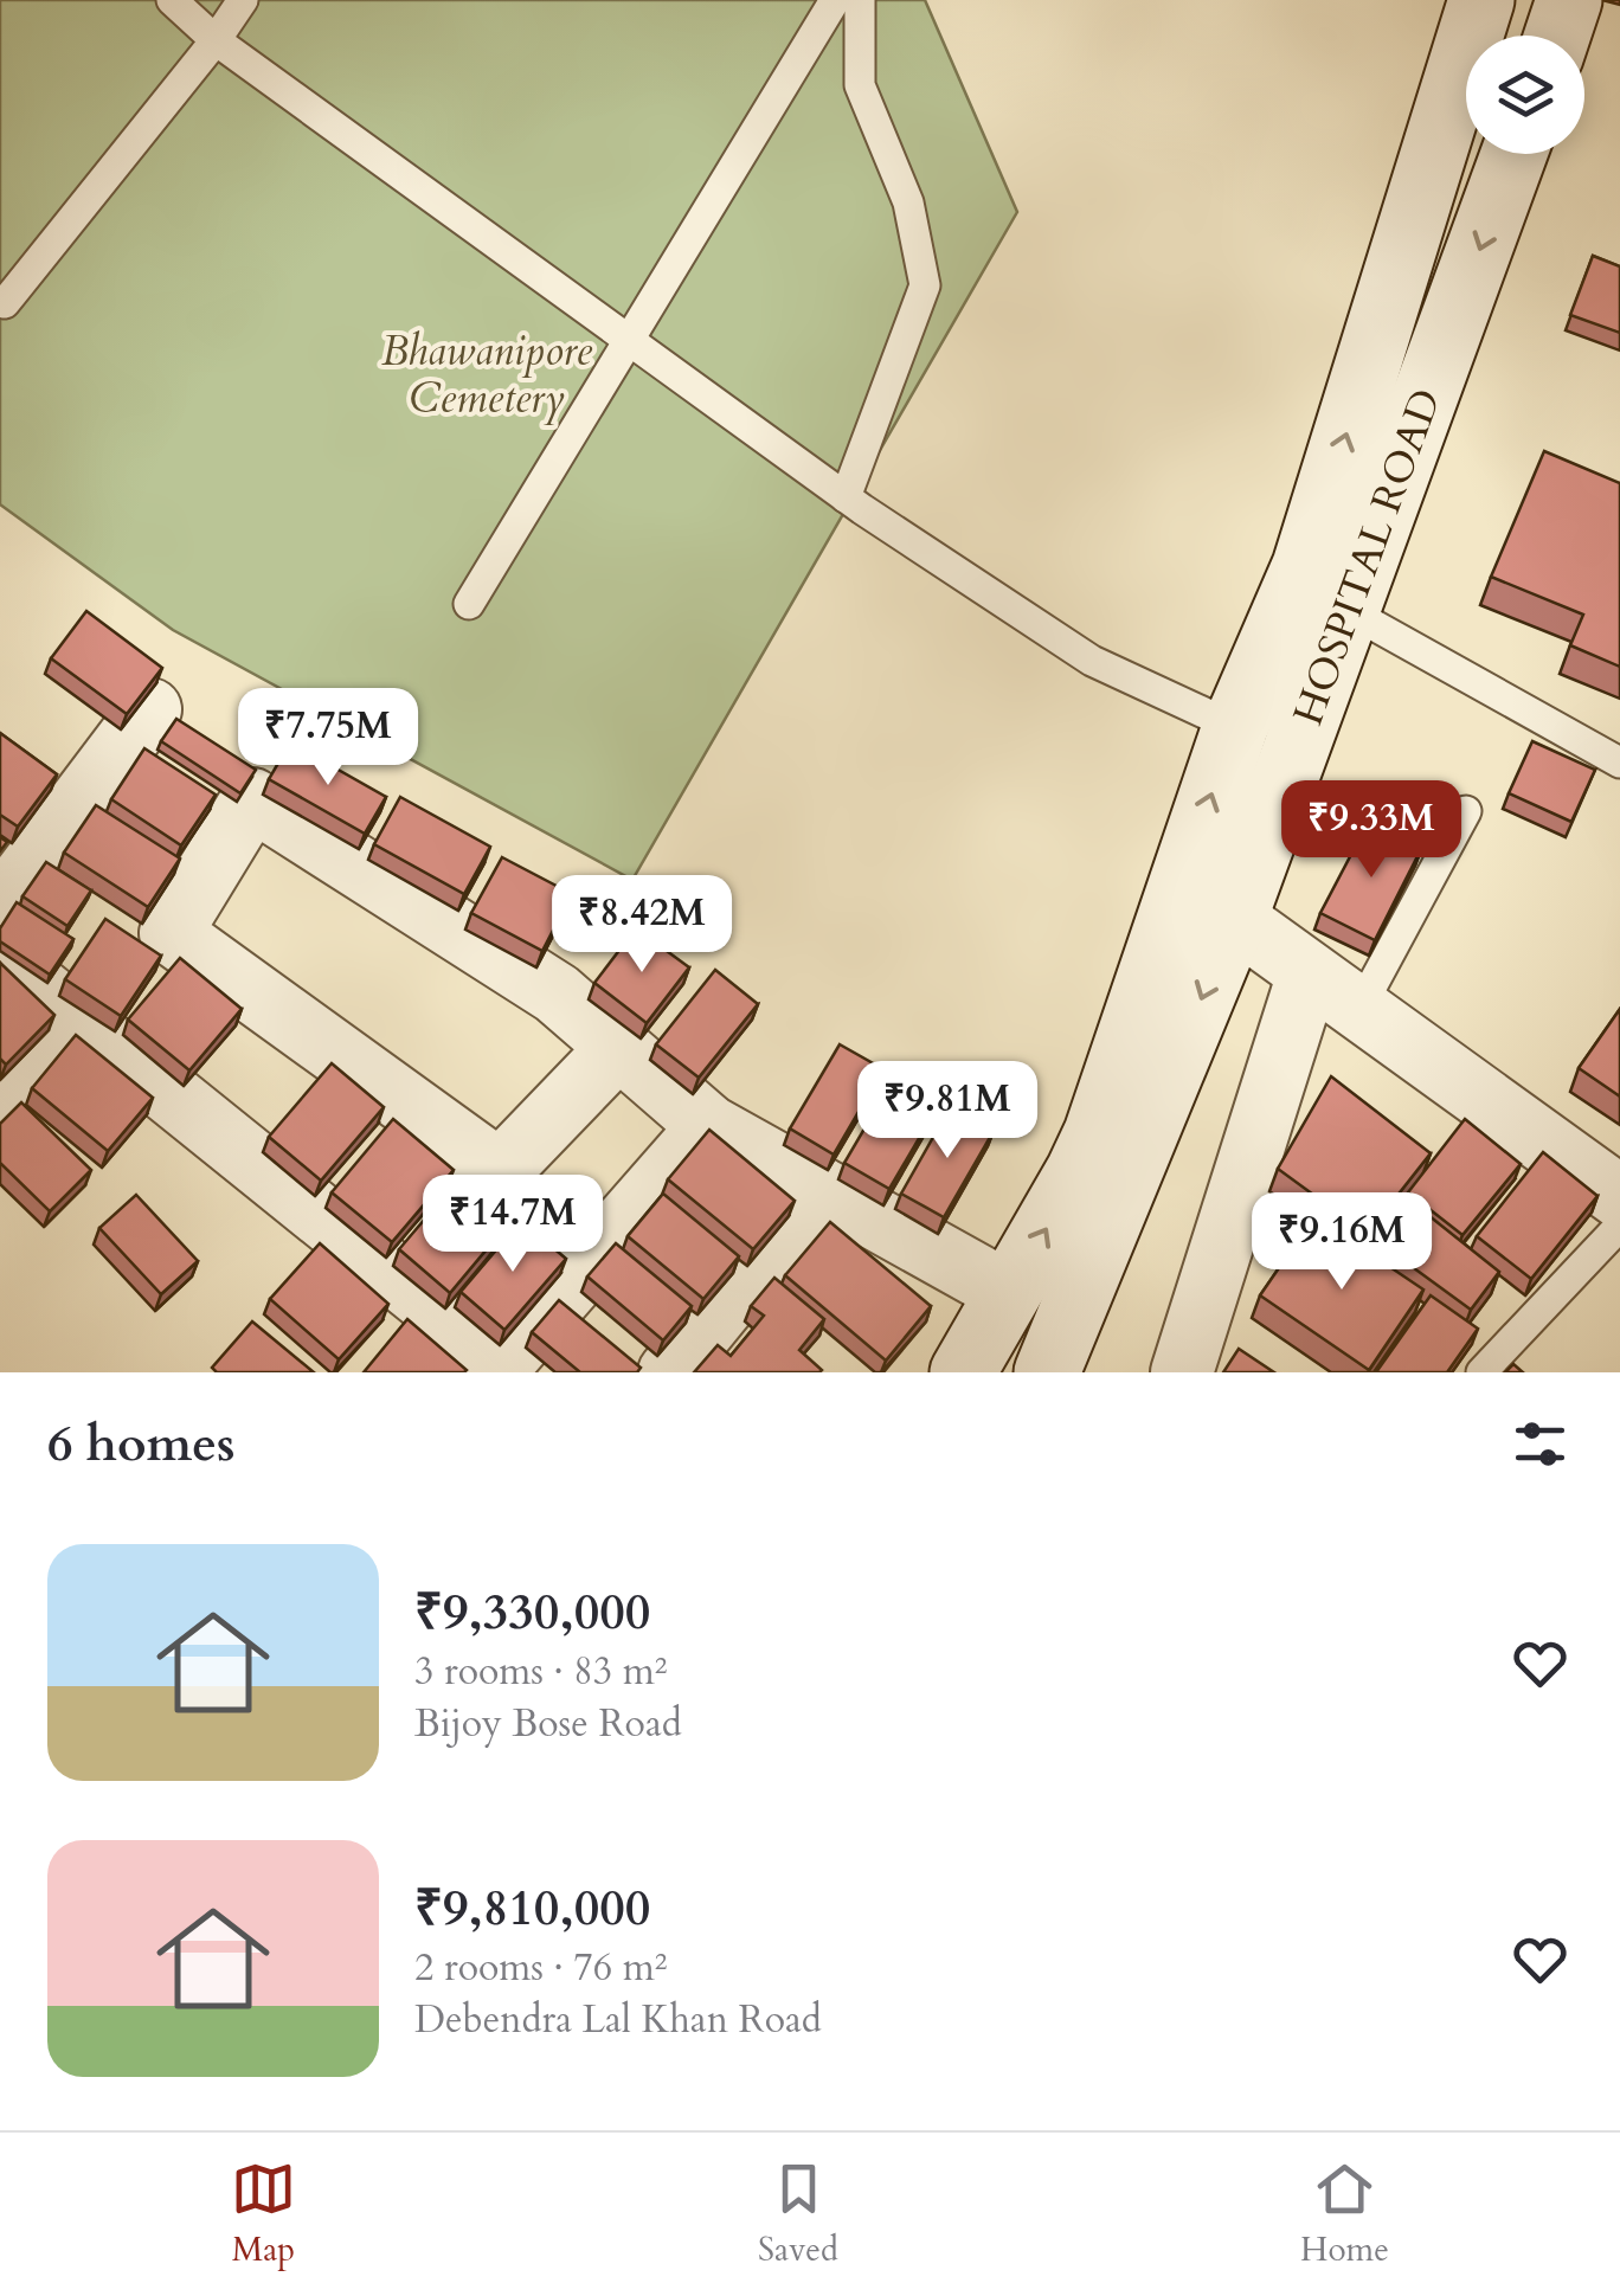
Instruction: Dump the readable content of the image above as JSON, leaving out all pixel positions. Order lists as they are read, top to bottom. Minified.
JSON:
{"streets":{"main road":["HOSPITAL ROAD"]},"parks":["Bhawanipore Cemetery"],"page":{"price":["₹7.75M","₹9.33M","₹8.42M","₹9.81M","₹14.7M","₹9.16M"],"heading":"6 homes","list":[{"name":"₹9,330,000","note":"3 rooms · 83 m² · Bijoy Bose Road"},{"name":"₹9,810,000","note":"2 rooms · 76 m² · Debendra Lal Khan Road"}],"tabs":["Map","Saved","Home"]}}
